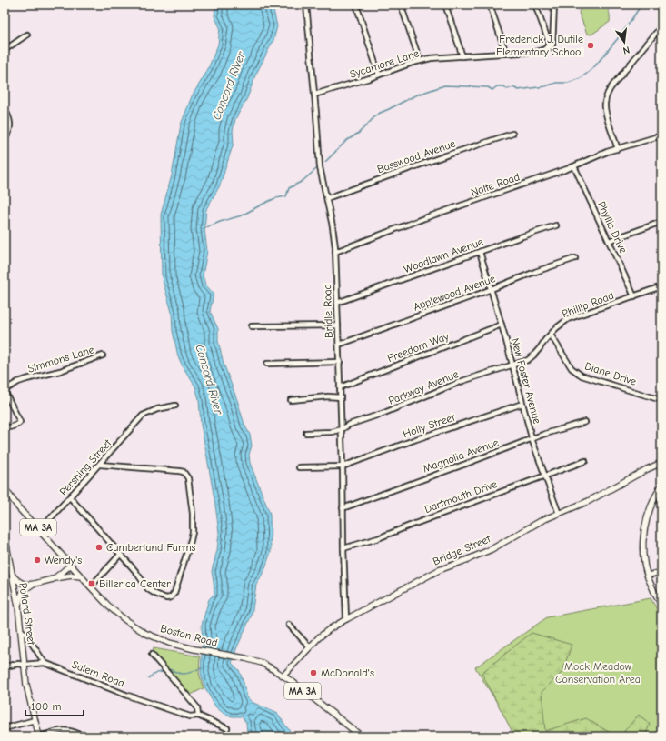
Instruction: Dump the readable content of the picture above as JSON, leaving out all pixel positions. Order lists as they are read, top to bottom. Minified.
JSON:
{"streets":{"main road":["MA 3A","Bridge Street","Pollard Street","Boston Road"],"street":["Sycamore Lane","Basswood Avenue","Nolte Road","Phyllis Drive","Woodlawn Avenue","Applewood Avenue","Phillip Road","Bridle Road","Freedom Way","Simmons Lane","Diane Drive","New Foster Avenue","Parkway Avenue","Holly Street","Magnolia Avenue","Pershing Street","Dartmouth Drive","Salem Road"]},"crossings":[["Sycamore Lane","Bridle Road"],["Basswood Avenue","Bridle Road"],["Nolte Road","Phyllis Drive"],["Nolte Road","Bridle Road"],["Phyllis Drive","Phillip Road"],["Woodlawn Avenue","Bridle Road"],["Woodlawn Avenue","New Foster Avenue"],["Applewood Avenue","Bridle Road"],["Applewood Avenue","New Foster Avenue"],["Phillip Road","Diane Drive"],["Phillip Road","New Foster Avenue"],["Phillip Road","Parkway Avenue"],["Bridle Road","Freedom Way"],["Bridle Road","Parkway Avenue"],["Bridle Road","Holly Street"],["Bridle Road","Magnolia Avenue"],["Bridle Road","Dartmouth Drive"],["Bridle Road","Bridge Street"],["Freedom Way","New Foster Avenue"],["New Foster Avenue","Parkway Avenue"],["New Foster Avenue","Holly Street"],["New Foster Avenue","Magnolia Avenue"],["New Foster Avenue","Dartmouth Drive"],["New Foster Avenue","Bridge Street"],["Pershing Street","Boston Road"],["Bridge Street","Boston Road"],["Pollard Street","Salem Road"]],"water":["Concord River"],"parks":["Mock Meadow Conservation Area"],"places":{"other":["Frederick J. Dutile Elementary School","Cumberland Farms","Wendy's","McDonald's"],"transit":["Billerica Center"]},"scale_bar":"100 m","north":"bottom"}
